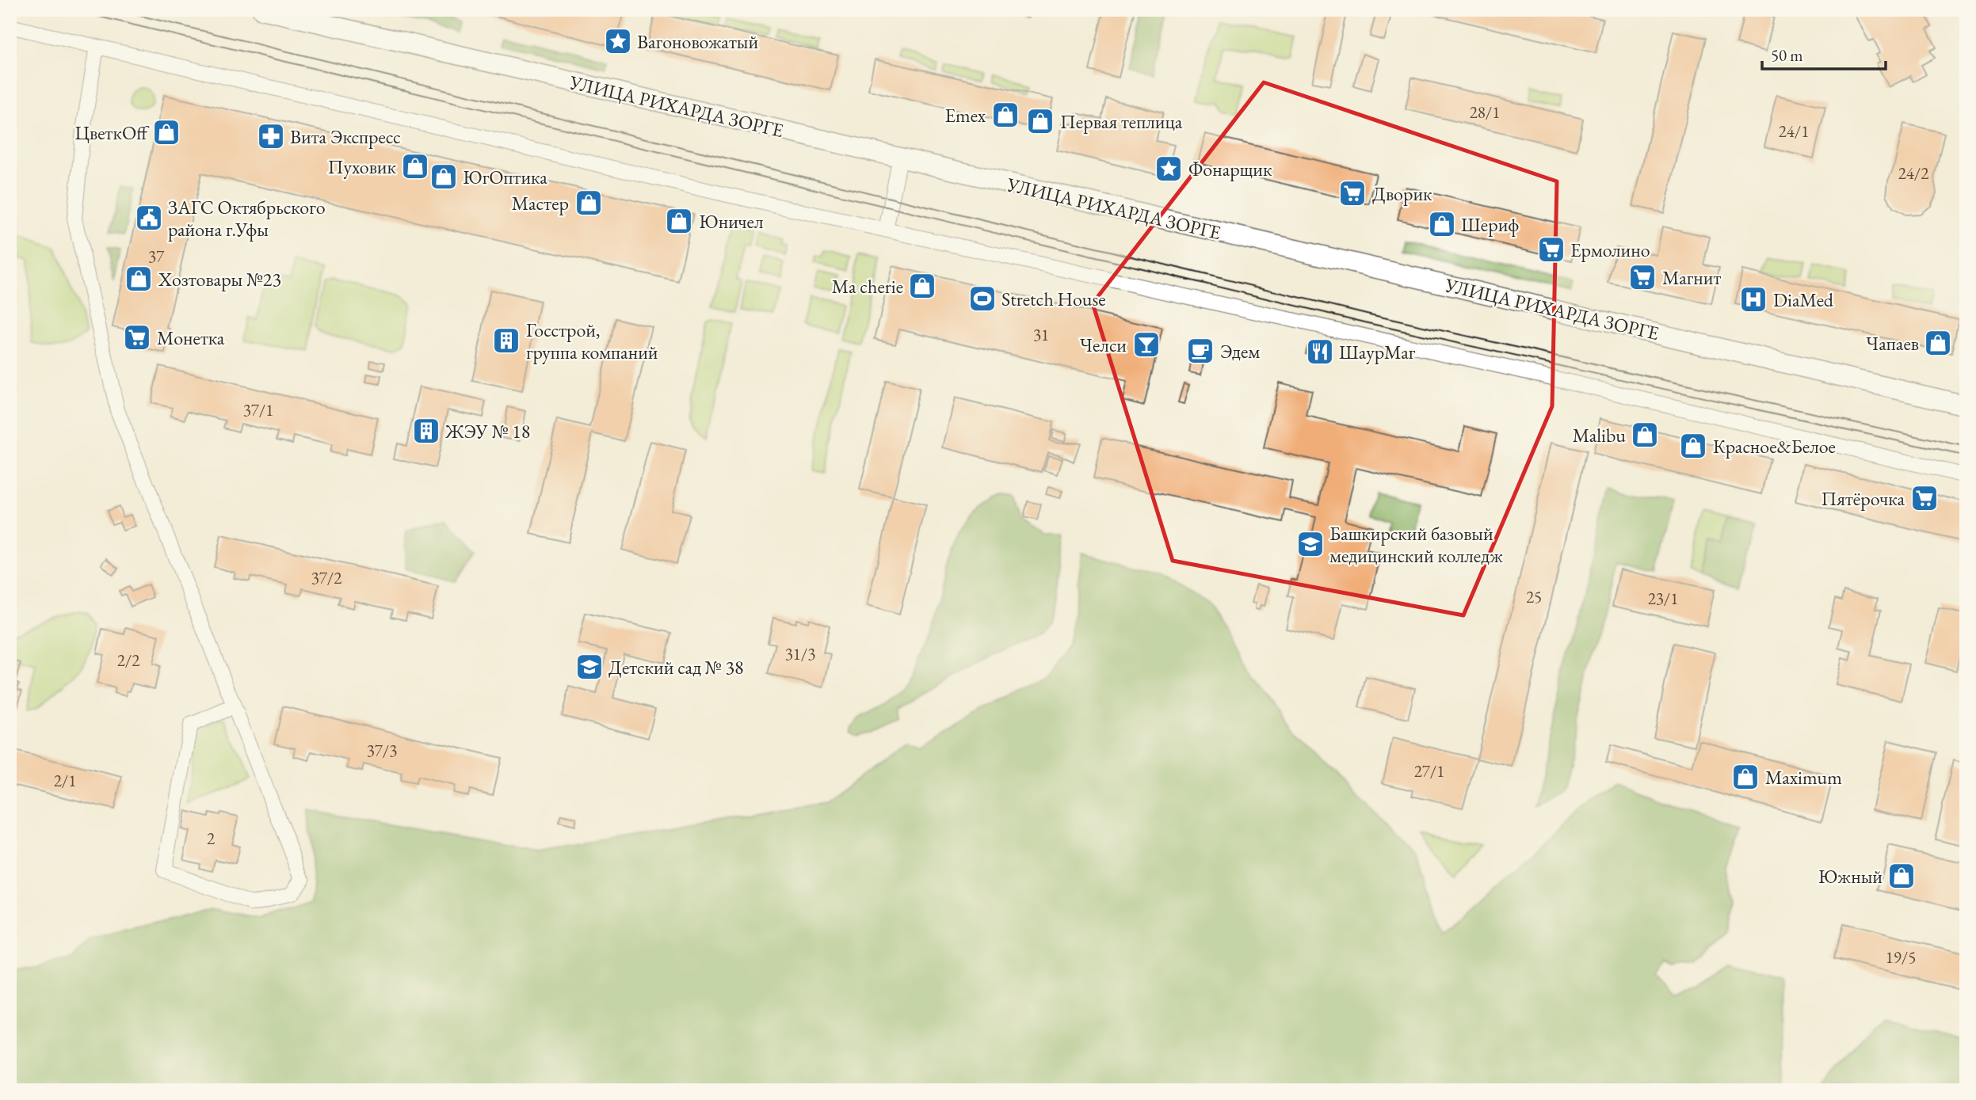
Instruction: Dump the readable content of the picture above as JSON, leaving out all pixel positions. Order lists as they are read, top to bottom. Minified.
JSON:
{"streets":{"main road":["УЛИЦА РИХАРДА ЗОРГЕ"]},"places":{"place":["Вагоновожатый","Фонарщик"],"shop":["Emex","Первая теплица","ЦветкOff","Пуховик","ЮгОптика","Мастер","Юничел","Шериф","Хозтовары №23","Ma cherie","Чапаев","Malibu","Красное&Белое","Maximum","Южный"],"pharmacy":["Вита Экспресс"],"supermarket":["Дворик","Ермолино","Магнит","Монетка","Пятёрочка"],"public building":["ЗАГС Октябрьского района г.Уфы"],"sports":["Stretch House"],"hospital":["DiaMed"],"building":["Госстрой, группа компаний","ЖЭУ № 18"],"bar":["Челси"],"cafe":["Эдем"],"restaurant":["ШаурМаг"],"school or university":["Башкирский базовый медицинский колледж","Детский сад № 38"]},"house_numbers":["28/1","24/1","24/2","37","31","37/1","37/2","25","23/1","31/3","2/2","37/3","27/1","2/1","2","19/5"],"scale_bar":"50 m"}
